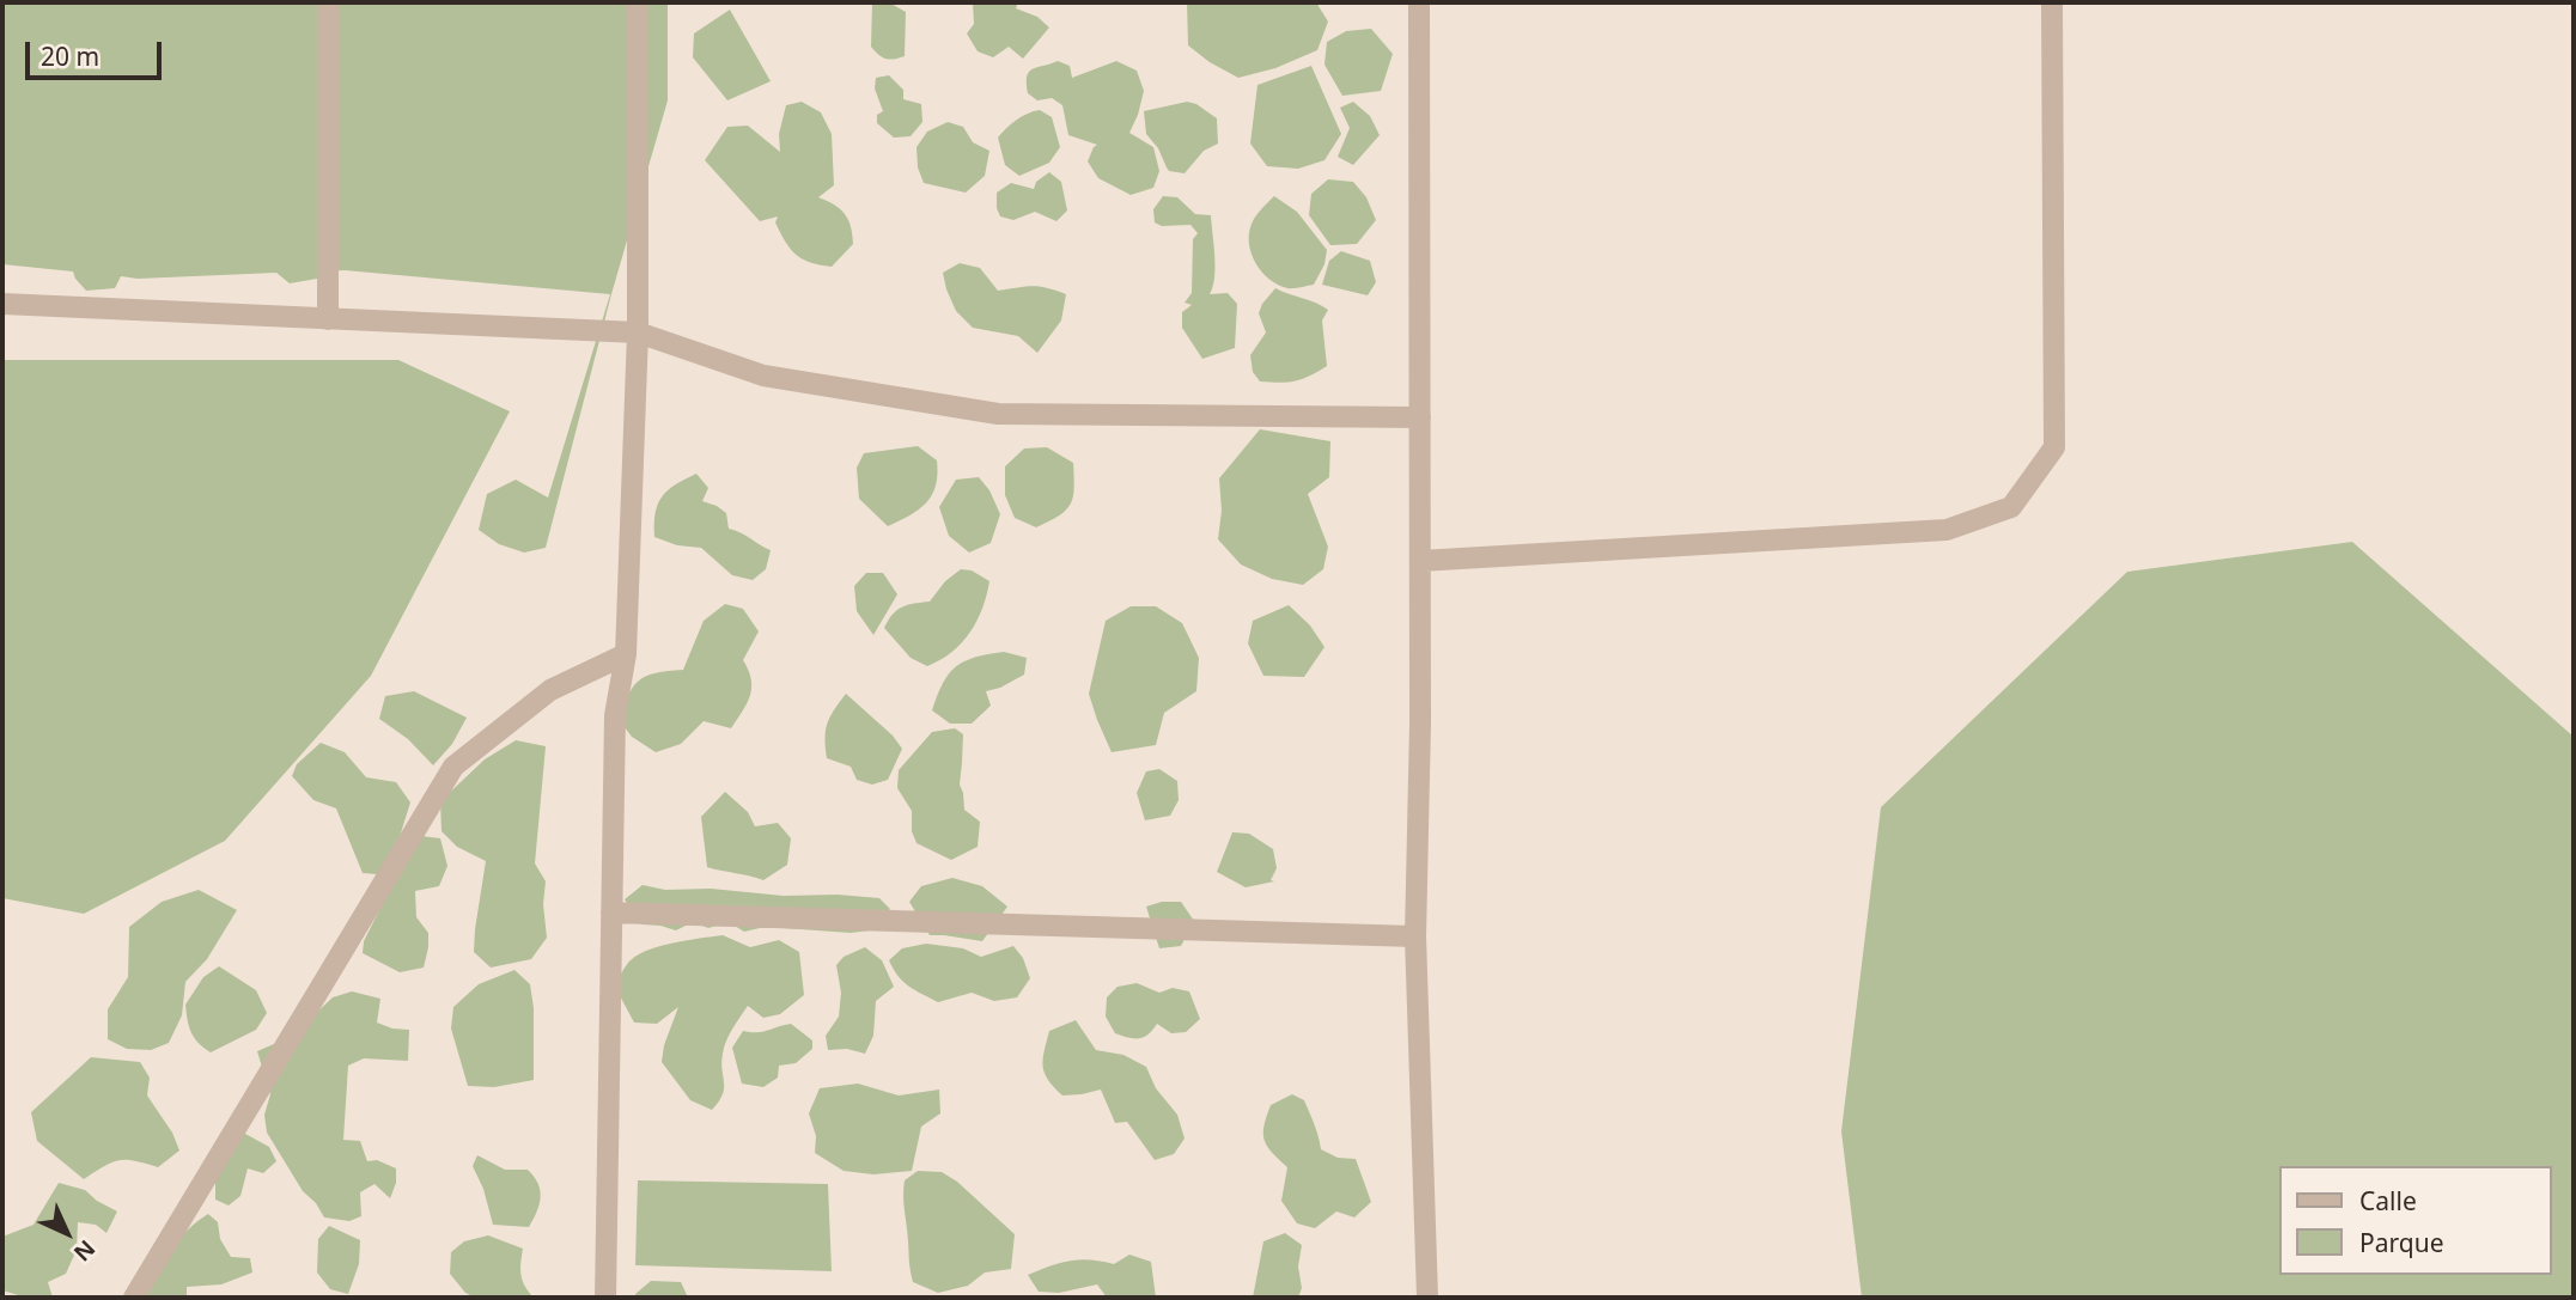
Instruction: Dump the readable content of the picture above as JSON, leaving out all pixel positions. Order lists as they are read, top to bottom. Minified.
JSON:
{"legend":["Calle","Parque"],"scale_bar":"20 m","north":"bottom right"}
